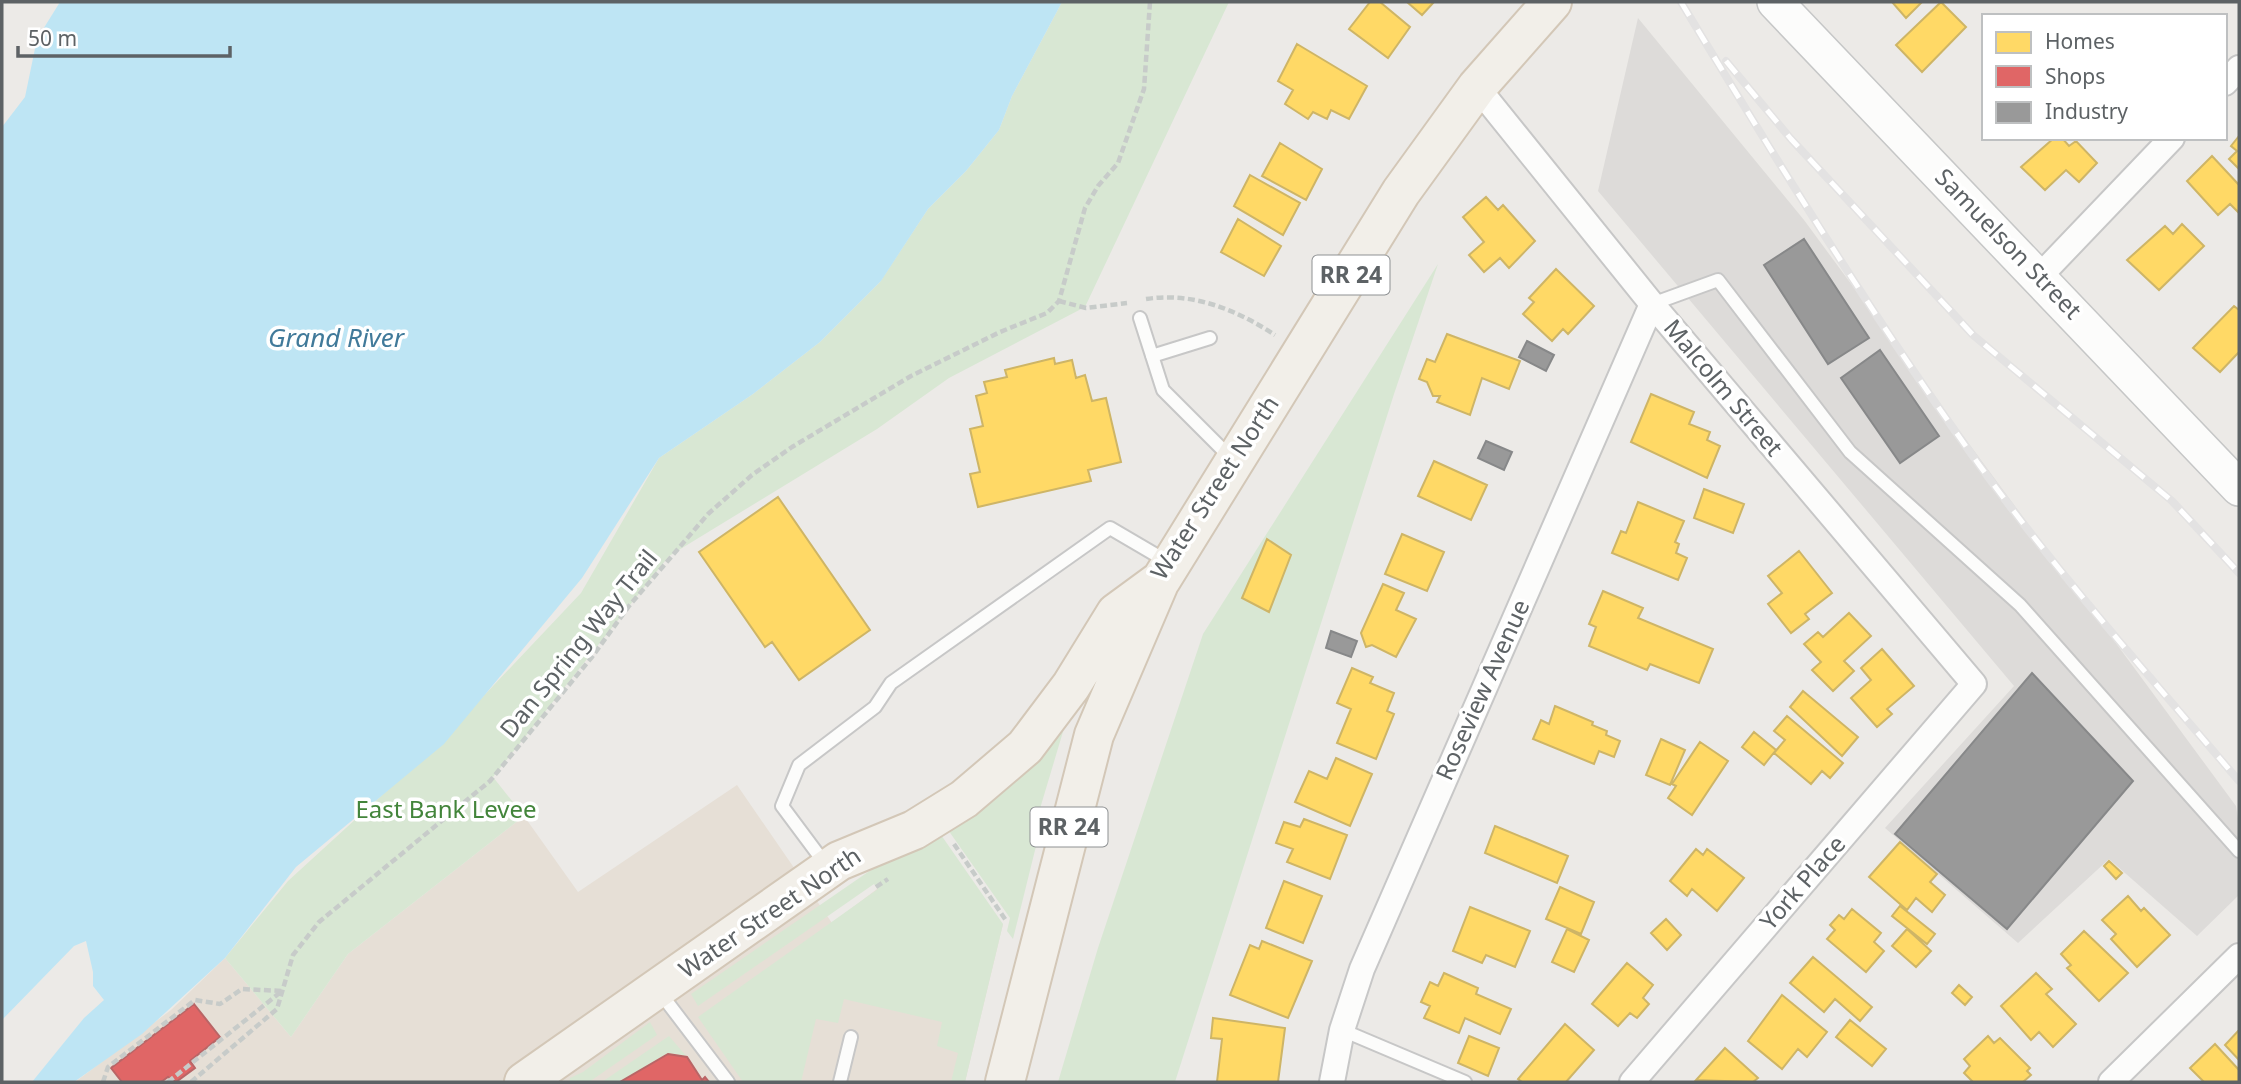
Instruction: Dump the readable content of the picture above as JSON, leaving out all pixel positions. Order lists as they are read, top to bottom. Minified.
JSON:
{"streets":{"main road":["RR 24","Water Street North"],"street":["Samuelson Street","Malcolm Street","Roseview Avenue","York Place"],"path":["Dan Spring Way Trail"]},"crossings":[["RR 24","Water Street North"],["Malcolm Street","Water Street North"],["Malcolm Street","Roseview Avenue"],["Malcolm Street","York Place"]],"water":["Grand River"],"parks":["East Bank Levee"],"legend":["Homes","Shops","Industry"],"scale_bar":"50 m"}
